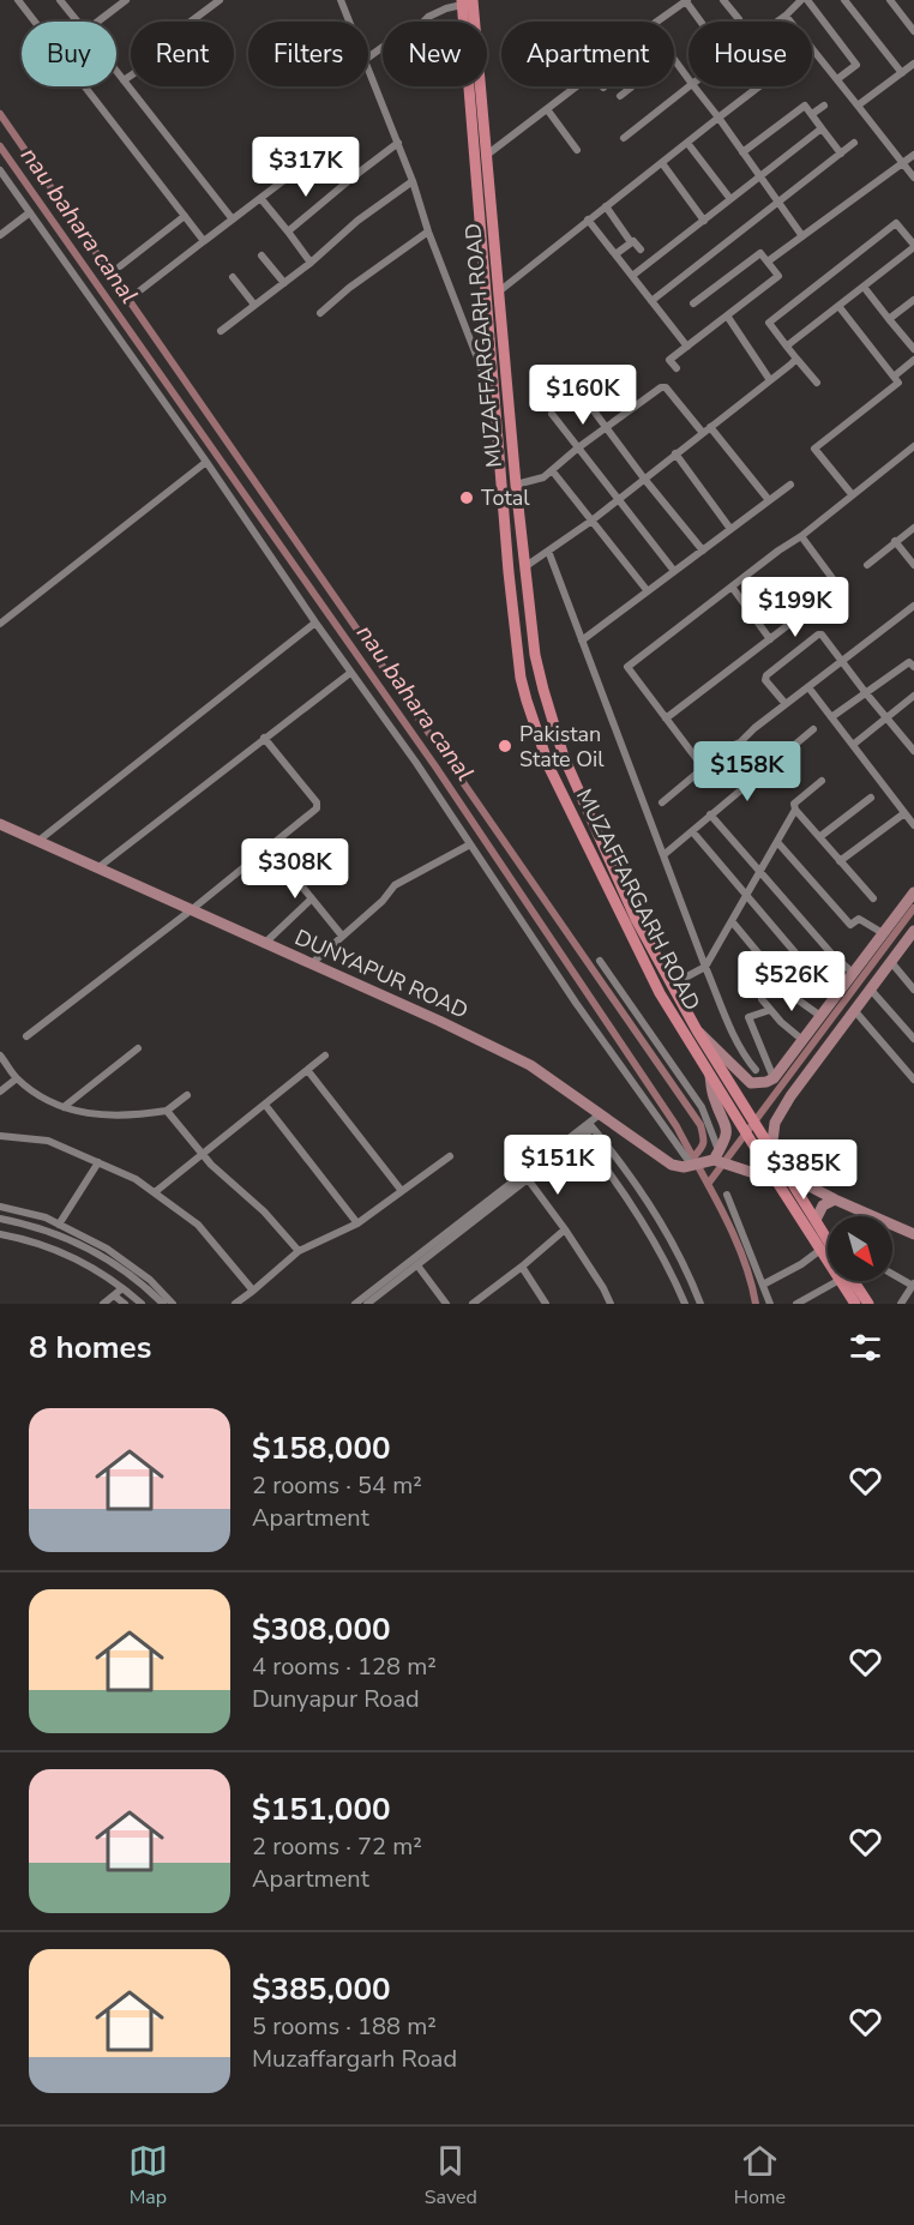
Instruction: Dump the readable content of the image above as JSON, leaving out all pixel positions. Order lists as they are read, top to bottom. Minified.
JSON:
{"streets":{"main road":["MUZAFFARGARH ROAD","DUNYAPUR ROAD"]},"water":["nau bahara canal"],"places":["Total","Pakistan State Oil"],"north":"bottom right","page":{"chip":["Buy","Rent","Filters","New","Apartment","House"],"price":["$317K","$160K","$199K","$158K","$308K","$526K","$151K","$385K"],"heading":"8 homes","list":[{"name":"$158,000","note":"2 rooms · 54 m² · Apartment"},{"name":"$308,000","note":"4 rooms · 128 m² · Dunyapur Road"},{"name":"$151,000","note":"2 rooms · 72 m² · Apartment"},{"name":"$385,000","note":"5 rooms · 188 m² · Muzaffargarh Road"}],"tabs":["Map","Saved","Home"]}}
